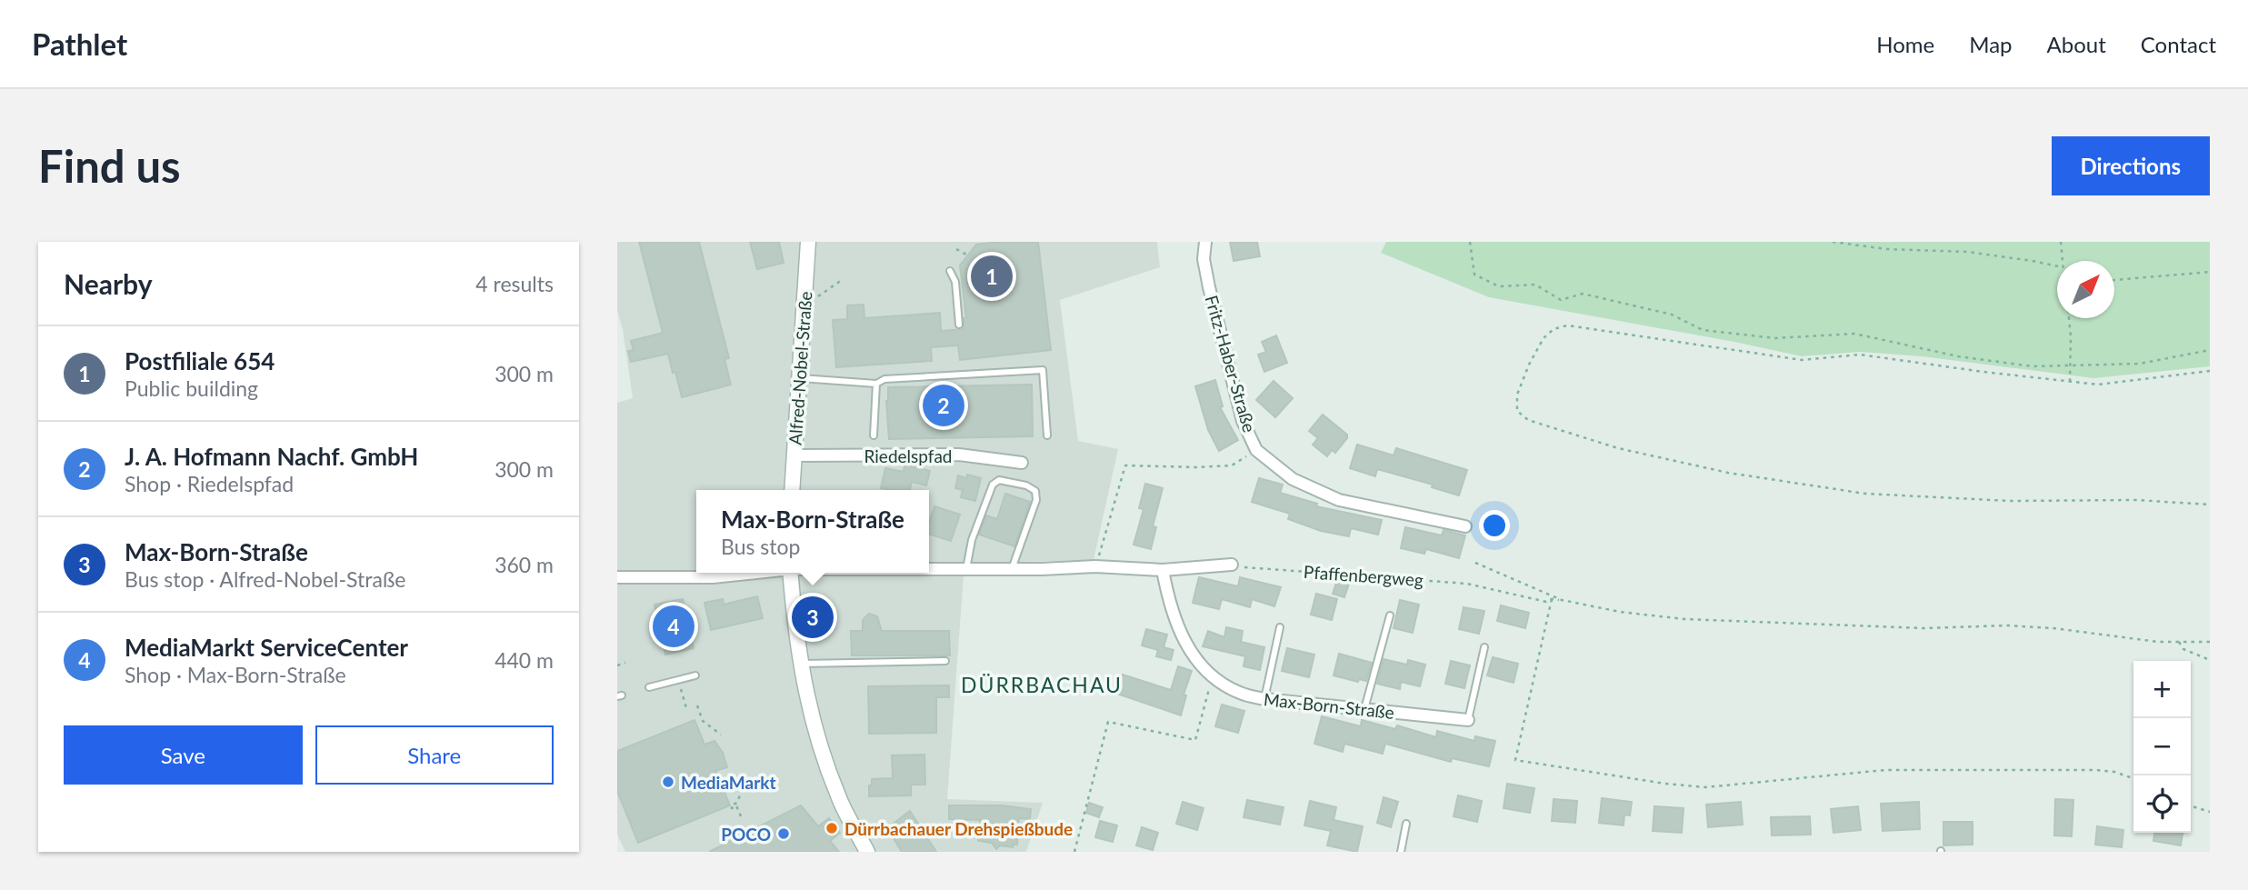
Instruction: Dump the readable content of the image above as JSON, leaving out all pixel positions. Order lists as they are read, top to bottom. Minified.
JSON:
{"streets":{"street":["Fritz-Haber-Straße","Alfred-Nobel-Straße","Riedelspfad","Max-Born-Straße"],"path":["Pfaffenbergweg"]},"crossings":[["Alfred-Nobel-Straße","Riedelspfad"]],"districts":["DÜRRBACHAU"],"places":["MediaMarkt","Dürrbachauer Drehspießbude","POCO"],"north":"top right","page":{"header":"Pathlet","nav":["Home","Map","About","Contact"],"buttons":["Directions",["Save","Share"]],"title":"Find us","heading":["Nearby","4 results"],"pins":["1","2","3","4"],"list":[{"mark":"1","name":"Postfiliale 654","note":"Public building","value":"300 m"},{"mark":"2","name":"J. A. Hofmann Nachf. GmbH","note":"Shop · Riedelspfad","value":"300 m"},{"mark":"3","name":"Max-Born-Straße","note":"Bus stop · Alfred-Nobel-Straße","value":"360 m"},{"mark":"4","name":"MediaMarkt ServiceCenter","note":"Shop · Max-Born-Straße","value":"440 m"}],"popup":["Max-Born-Straße","Bus stop"],"map_buttons":["+","−"]}}
